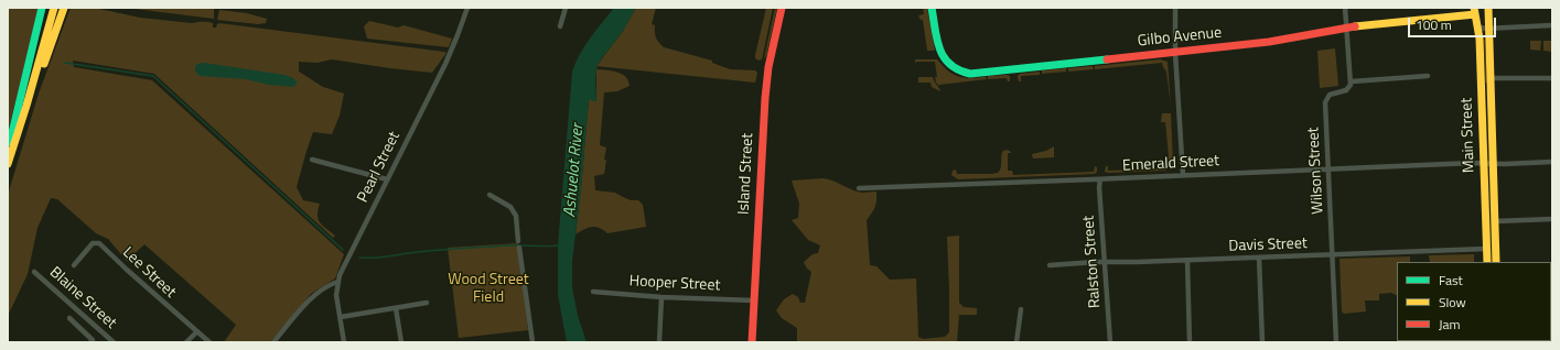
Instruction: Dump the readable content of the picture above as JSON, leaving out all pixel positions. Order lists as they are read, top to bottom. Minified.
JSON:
{"streets":{"main road":["Gilbo Avenue","Main Street","Island Street"],"street":["Emerald Street","Pearl Street","Wilson Street","Davis Street","Ralston Street","Lee Street","Hooper Street","Blaine Street"]},"crossings":[["Gilbo Avenue","Main Street"],["Main Street","Emerald Street"],["Main Street","Davis Street"],["Emerald Street","Wilson Street"],["Emerald Street","Ralston Street"],["Wilson Street","Davis Street"],["Island Street","Hooper Street"],["Davis Street","Ralston Street"]],"water":["Ashuelot River"],"parks":["Wood Street Field"],"legend":["Fast","Slow","Jam"],"scale_bar":"100 m"}
